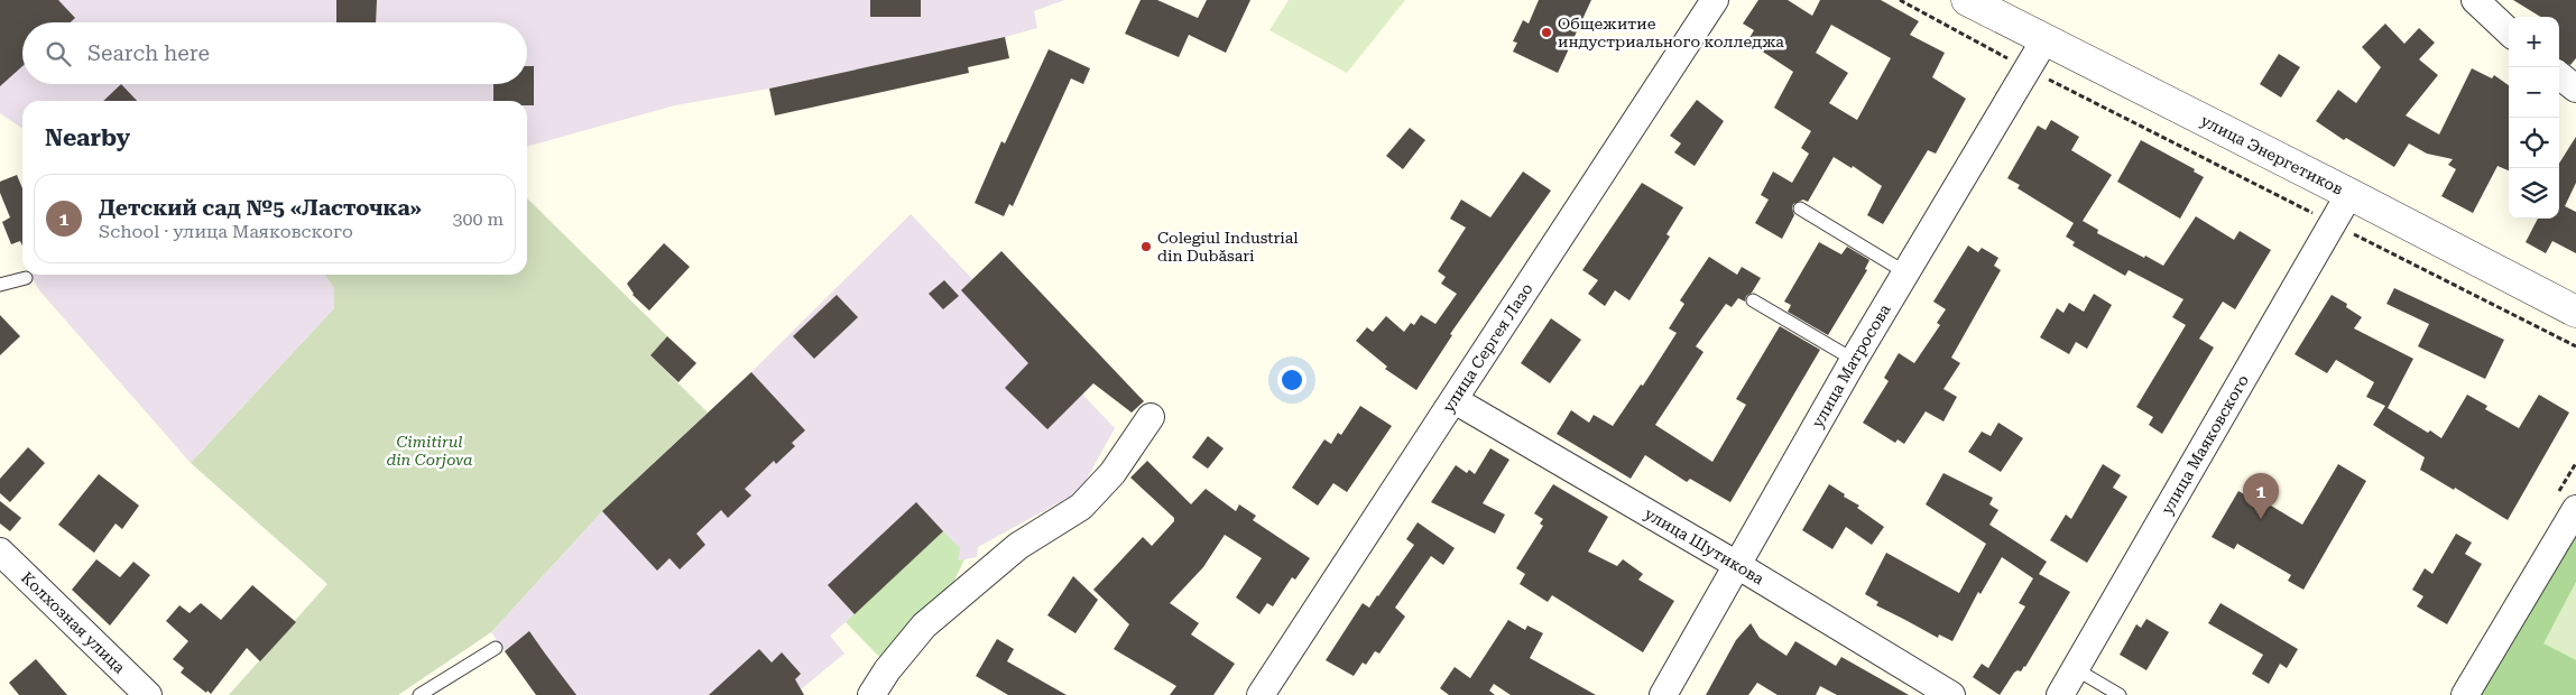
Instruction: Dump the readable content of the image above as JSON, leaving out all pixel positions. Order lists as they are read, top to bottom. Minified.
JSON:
{"streets":{"street":["улица Энергетиков","улица Сергея Лазо","улица Матросова","улица Маяковского","улица Шутикова","Колхозная улица"]},"crossings":[["улица Энергетиков","улица Матросова"],["улица Энергетиков","улица Маяковского"],["улица Сергея Лазо","улица Шутикова"],["улица Матросова","улица Шутикова"]],"parks":["Cimitirul din Corjova"],"places":["Общежитие индустриального колледжа","Colegiul Industrial din Dubăsari"],"page":{"map_buttons":["+","−"],"search":"Search here","heading":"Nearby","list":[{"mark":"1","name":"Детский сад №5 «Ласточка»","note":"School · улица Маяковского","value":"300 m"}],"pins":"1"}}
